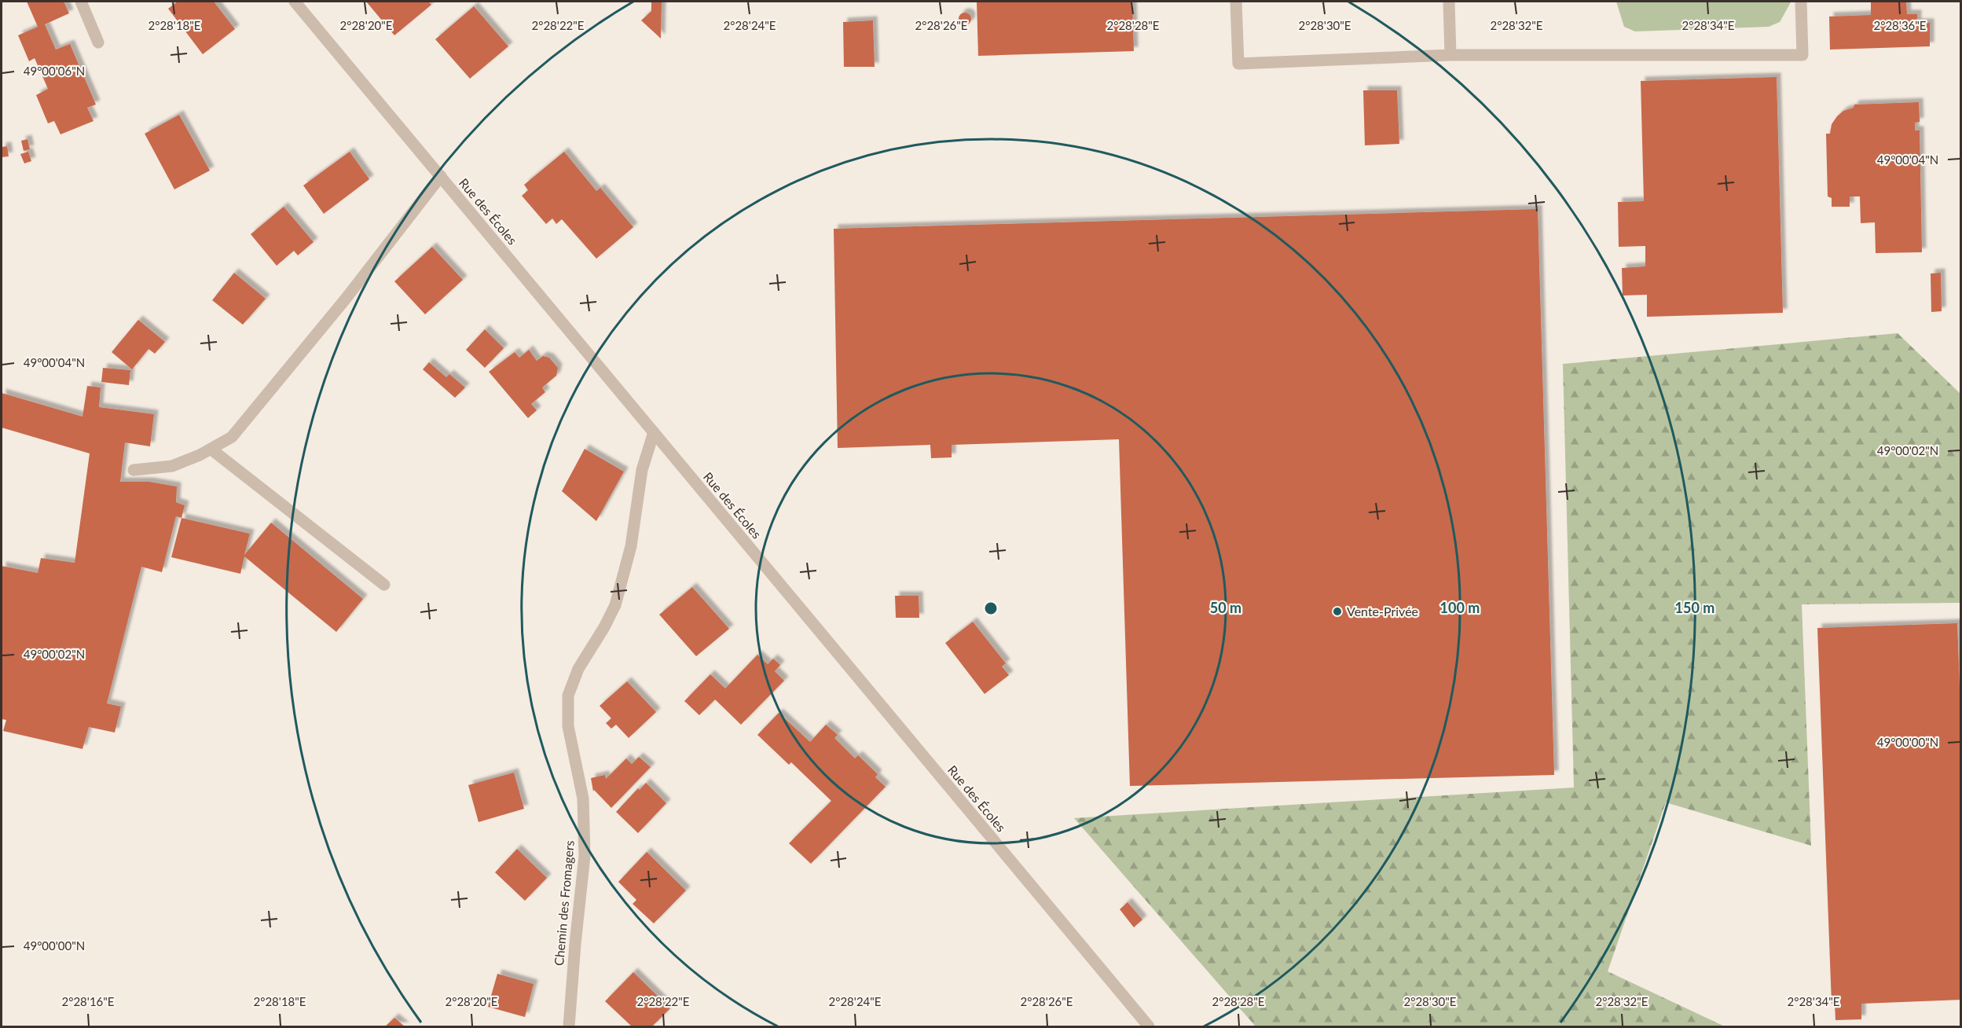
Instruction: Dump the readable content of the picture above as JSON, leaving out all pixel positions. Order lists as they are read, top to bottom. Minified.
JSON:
{"streets":{"street":["Rue des Écoles","Chemin des Fromagers"]},"crossings":[["Rue des Écoles","Chemin des Fromagers"]],"places":["Vente-Privée"],"coordinates":["2°28'18\"E","2°28'20\"E","2°28'22\"E","2°28'24\"E","2°28'26\"E","2°28'28\"E","2°28'30\"E","2°28'32\"E","2°28'34\"E","2°28'36\"E","49°00'06\"N","49°00'04\"N","49°00'02\"N","49°00'00\"N","2°28'16\"E"],"rings":["50 m","100 m","150 m"]}
